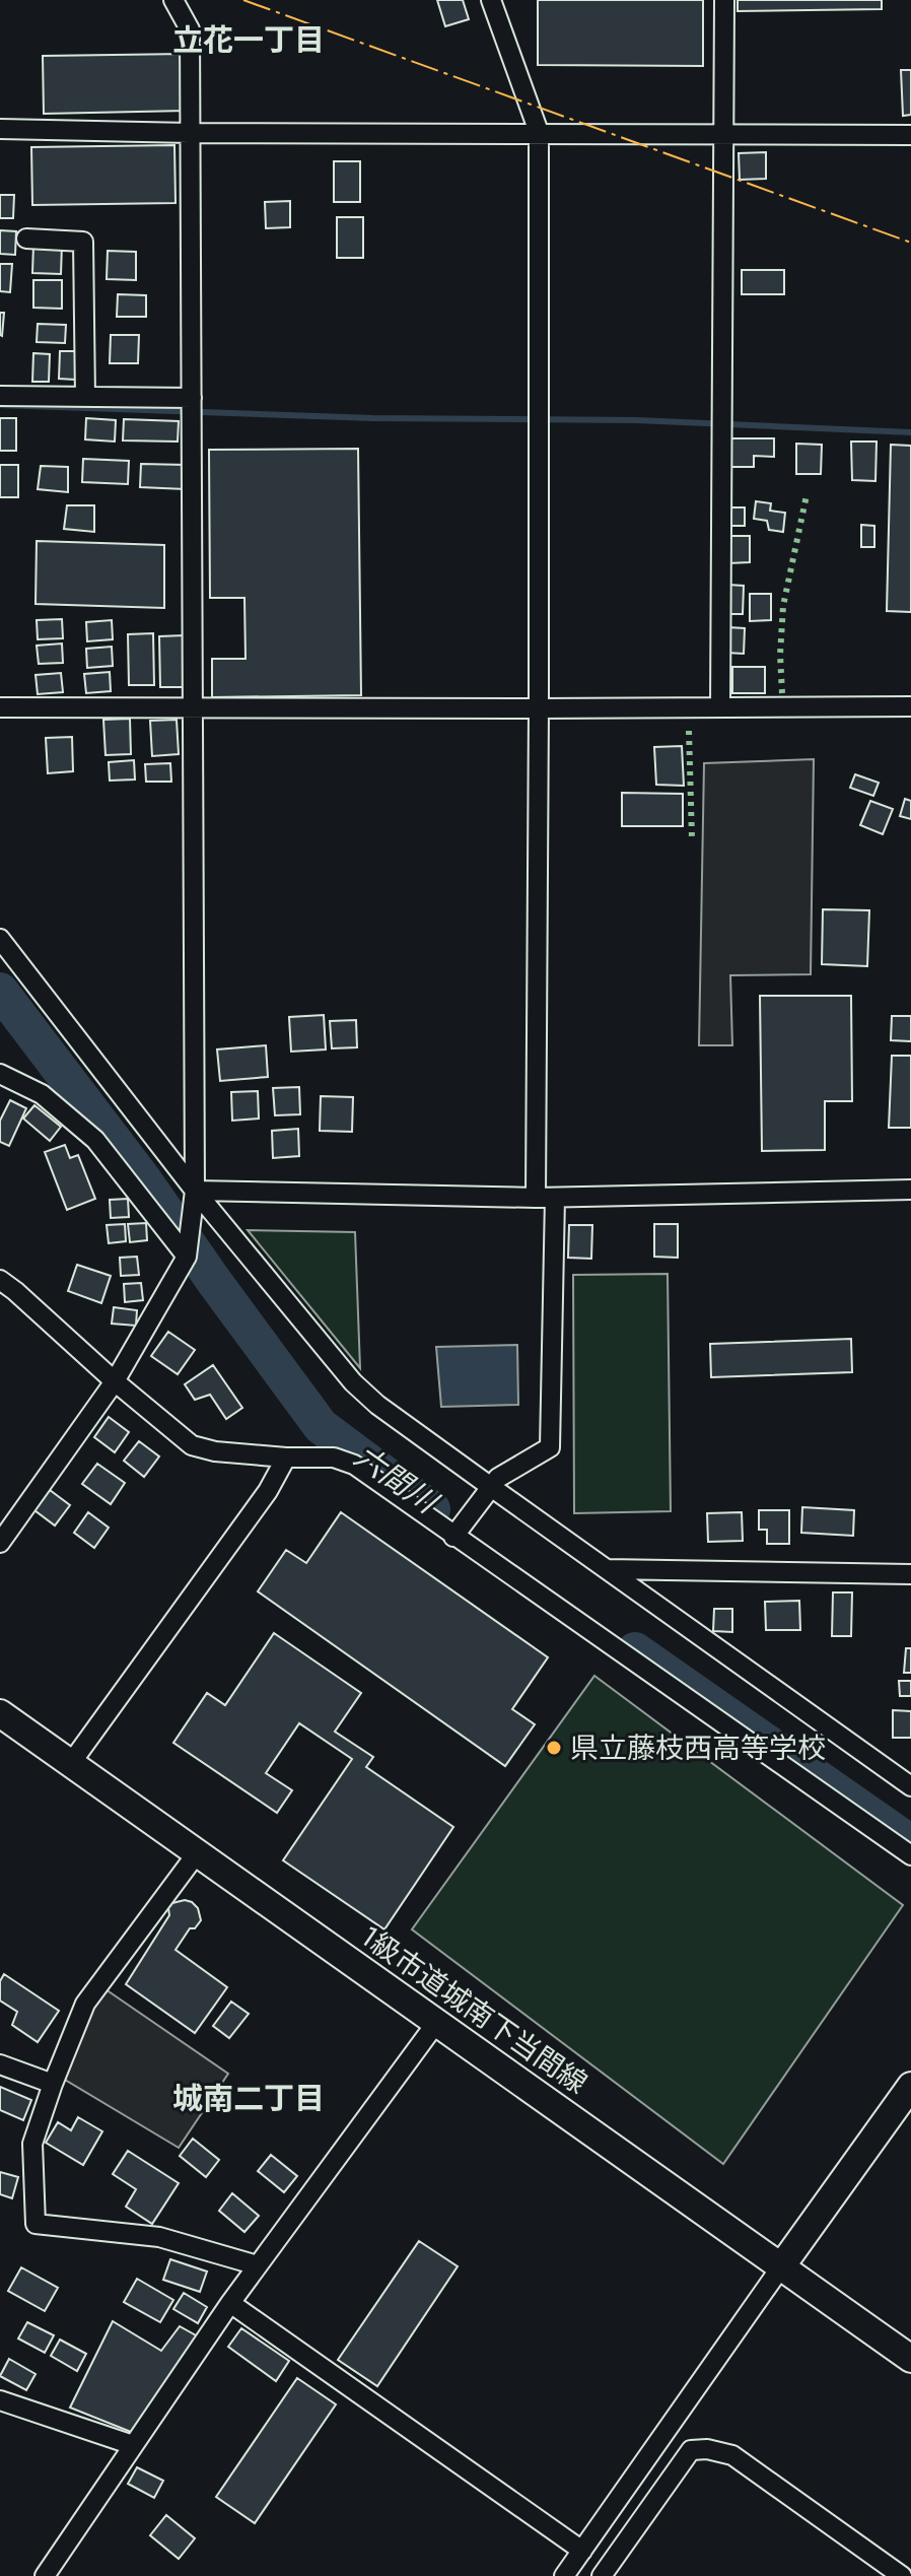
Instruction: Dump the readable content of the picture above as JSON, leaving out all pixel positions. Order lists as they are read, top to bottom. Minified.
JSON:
{"streets":{"street":["1級市道城南下当間線"]},"districts":["立花一丁目","城南二丁目"],"water":["六間川"],"places":["県立藤枝西高等学校"]}
